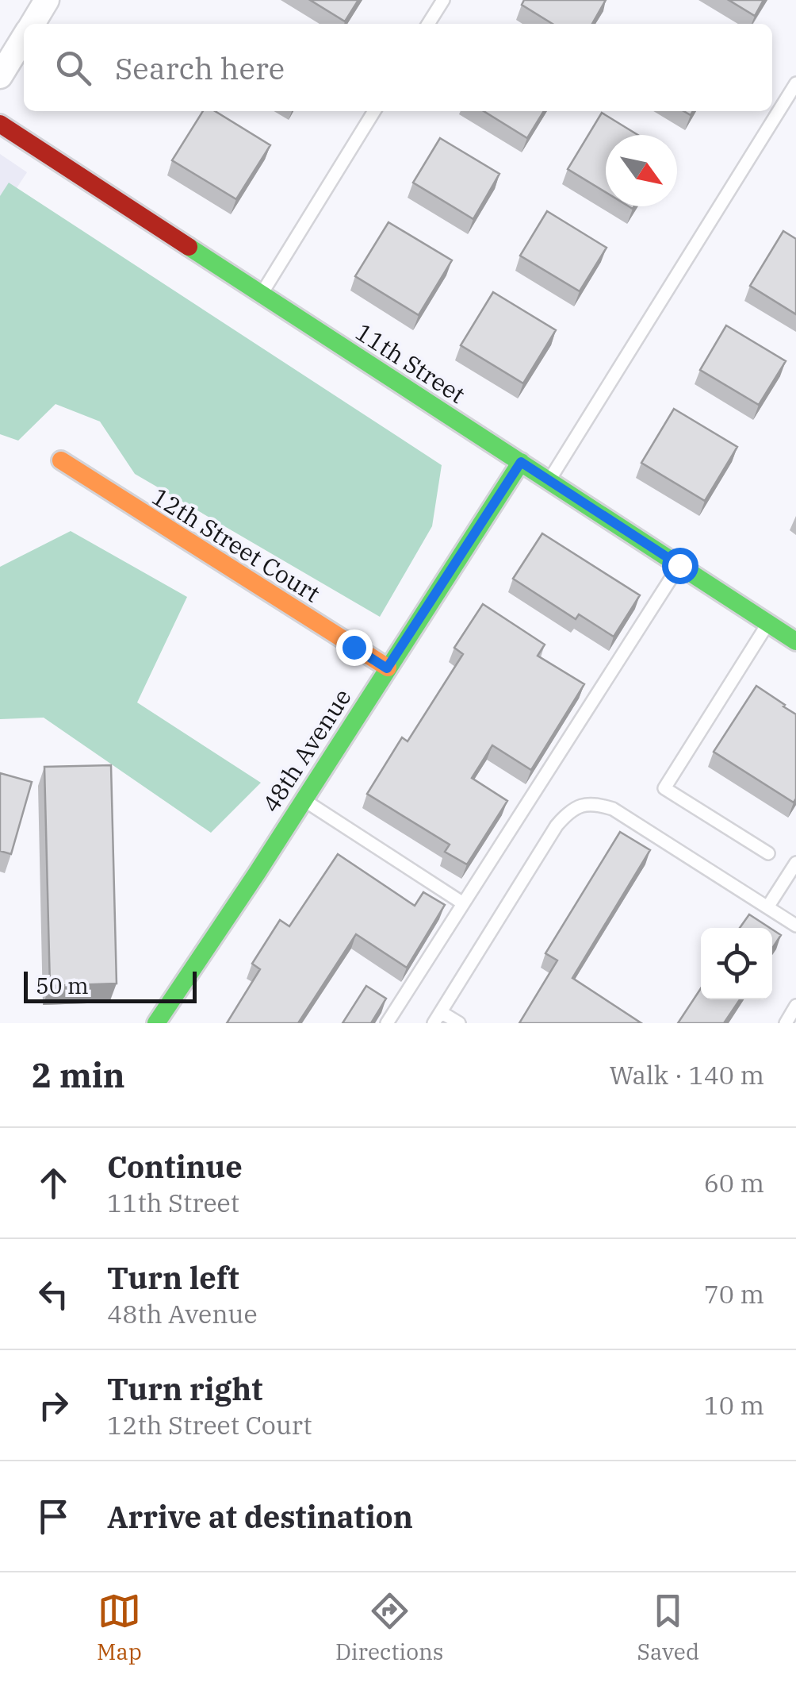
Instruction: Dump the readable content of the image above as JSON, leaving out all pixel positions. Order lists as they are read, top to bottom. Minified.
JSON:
{"streets":{"street":["11th Street","12th Street Court","48th Avenue"]},"crossings":[["11th Street","48th Avenue"],["12th Street Court","48th Avenue"]],"scale_bar":"50 m","north":"bottom right","page":{"search":"Search here","scale":"50 m","heading":["2 min","Walk · 140 m"],"list":[["Continue","11th Street","60 m"],["Turn left","48th Avenue","70 m"],["Turn right","12th Street Court","10 m"],"Arrive at destination"],"nav":["Map","Directions","Saved"]}}
